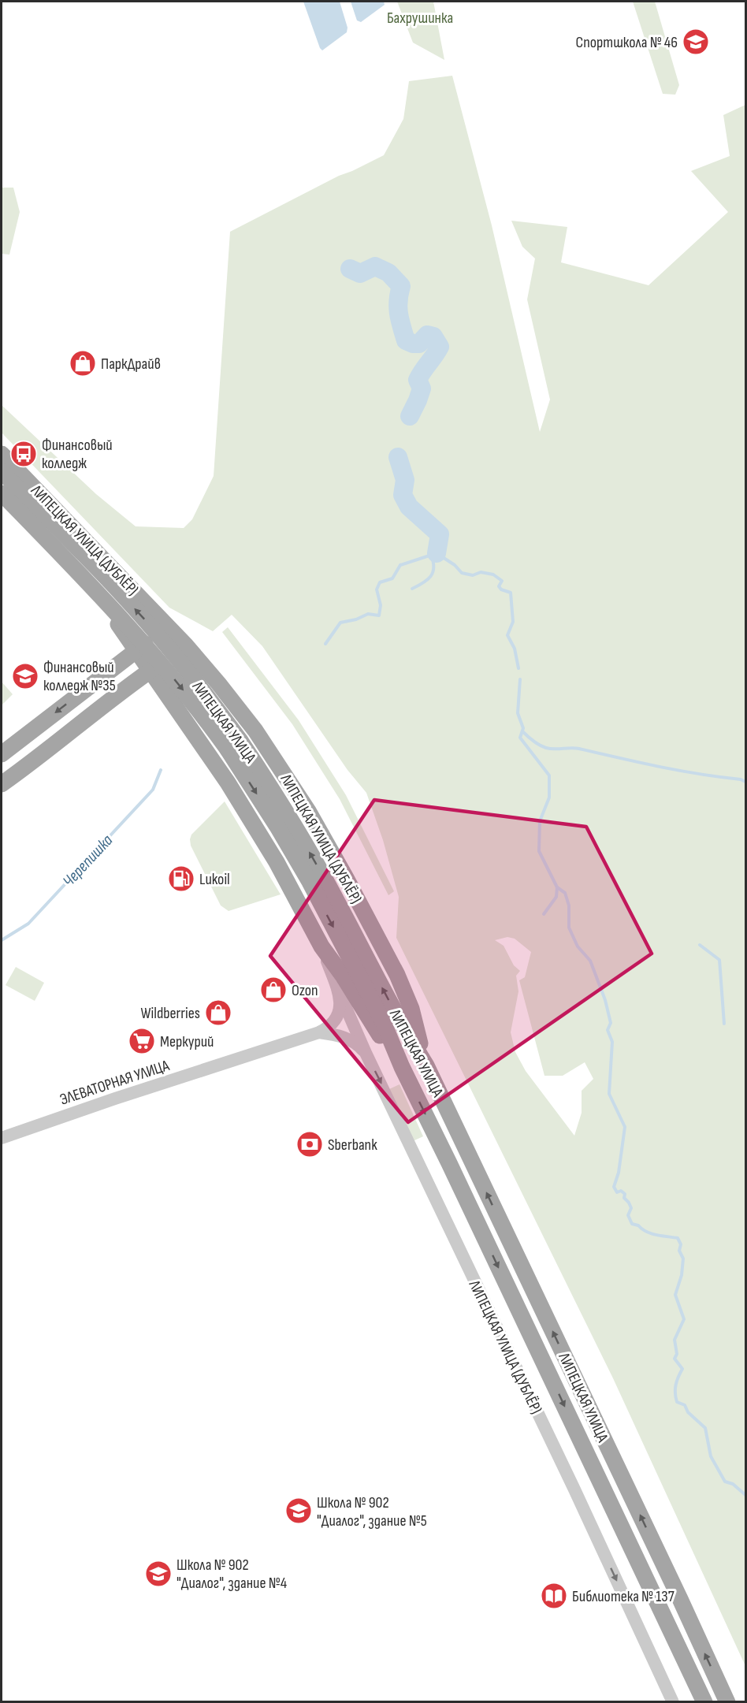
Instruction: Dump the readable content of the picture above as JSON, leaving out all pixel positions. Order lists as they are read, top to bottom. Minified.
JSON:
{"streets":{"main road":["ЛИПЕЦКАЯ УЛИЦА (ДУБЛЁР)","ЛИПЕЦКАЯ УЛИЦА"],"street":["ЭЛЕВАТОРНАЯ УЛИЦА"]},"crossings":[["ЛИПЕЦКАЯ УЛИЦА (ДУБЛЁР)","ЛИПЕЦКАЯ УЛИЦА"]],"water":["Черепишка"],"parks":["Бахрушинка"],"places":{"school or university":["Спортшкола № 46","Финансовый колледж №35","Школа № 902 \"Диалог\", здание №5","Школа № 902 \"Диалог\", здание №4"],"shop":["ПаркДрайв","Ozon","Wildberries"],"bus stop":["Финансовый колледж"],"fuel station":["Lukoil"],"supermarket":["Меркурий"],"bank":["Sberbank"],"library":["Библиотека № 137"]}}
